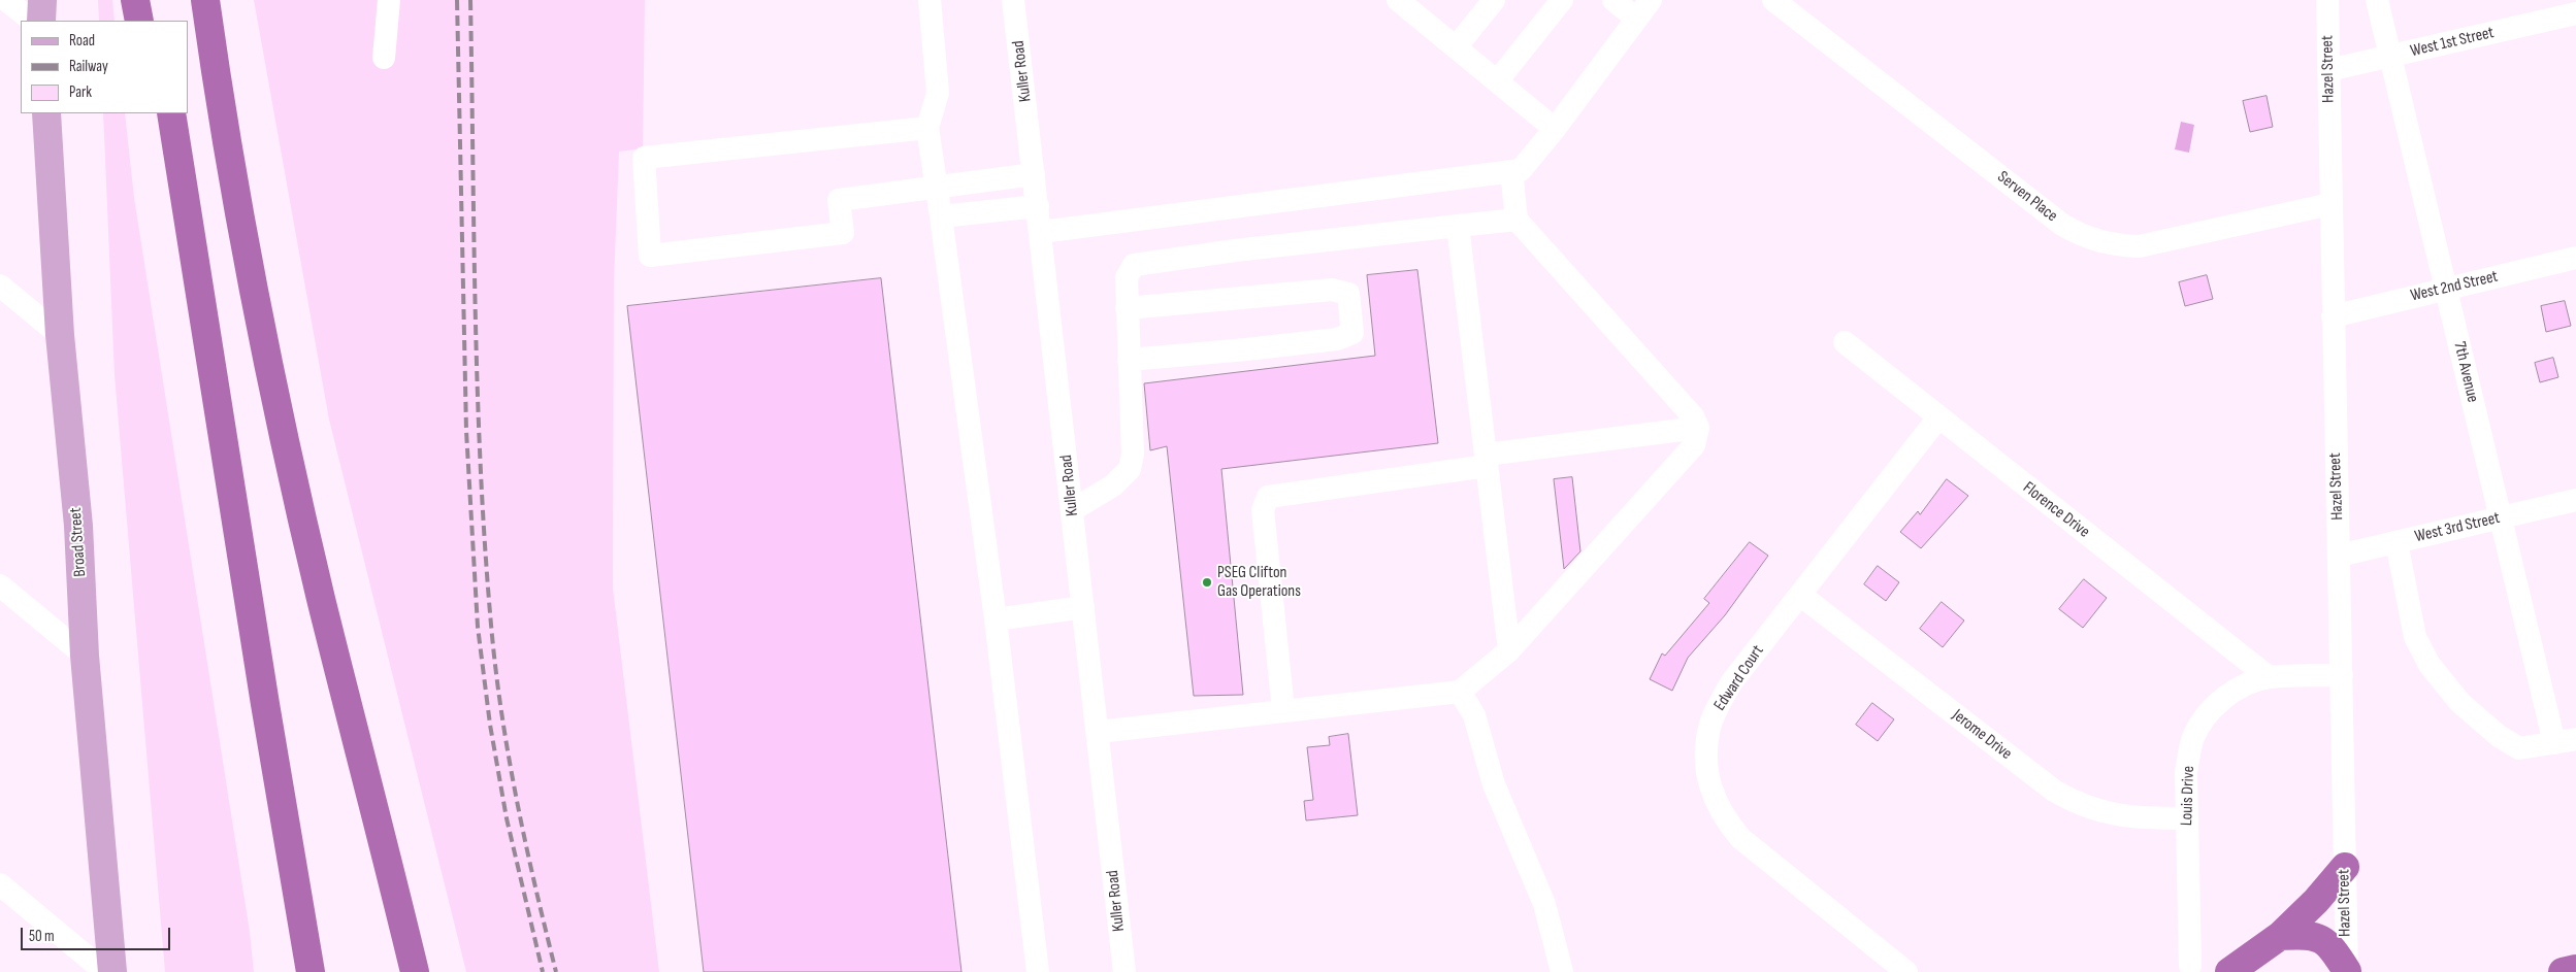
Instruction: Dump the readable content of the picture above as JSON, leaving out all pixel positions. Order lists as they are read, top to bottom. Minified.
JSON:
{"streets":{"main road":["Broad Street"],"street":["West 1st Street","Hazel Street","Kuller Road","Serven Place","West 2nd Street","7th Avenue","Florence Drive","West 3rd Street","Edward Court","Jerome Drive","Louis Drive"]},"crossings":[["West 1st Street","Hazel Street"],["West 1st Street","7th Avenue"],["Hazel Street","Serven Place"],["Hazel Street","West 2nd Street"],["Hazel Street","West 3rd Street"],["Hazel Street","Louis Drive"],["West 2nd Street","7th Avenue"],["7th Avenue","West 3rd Street"],["Florence Drive","Edward Court"],["Florence Drive","Louis Drive"],["Edward Court","Jerome Drive"],["Jerome Drive","Louis Drive"]],"places":["PSEG Clifton Gas Operations"],"legend":["Road","Railway","Park"],"scale_bar":"50 m"}
